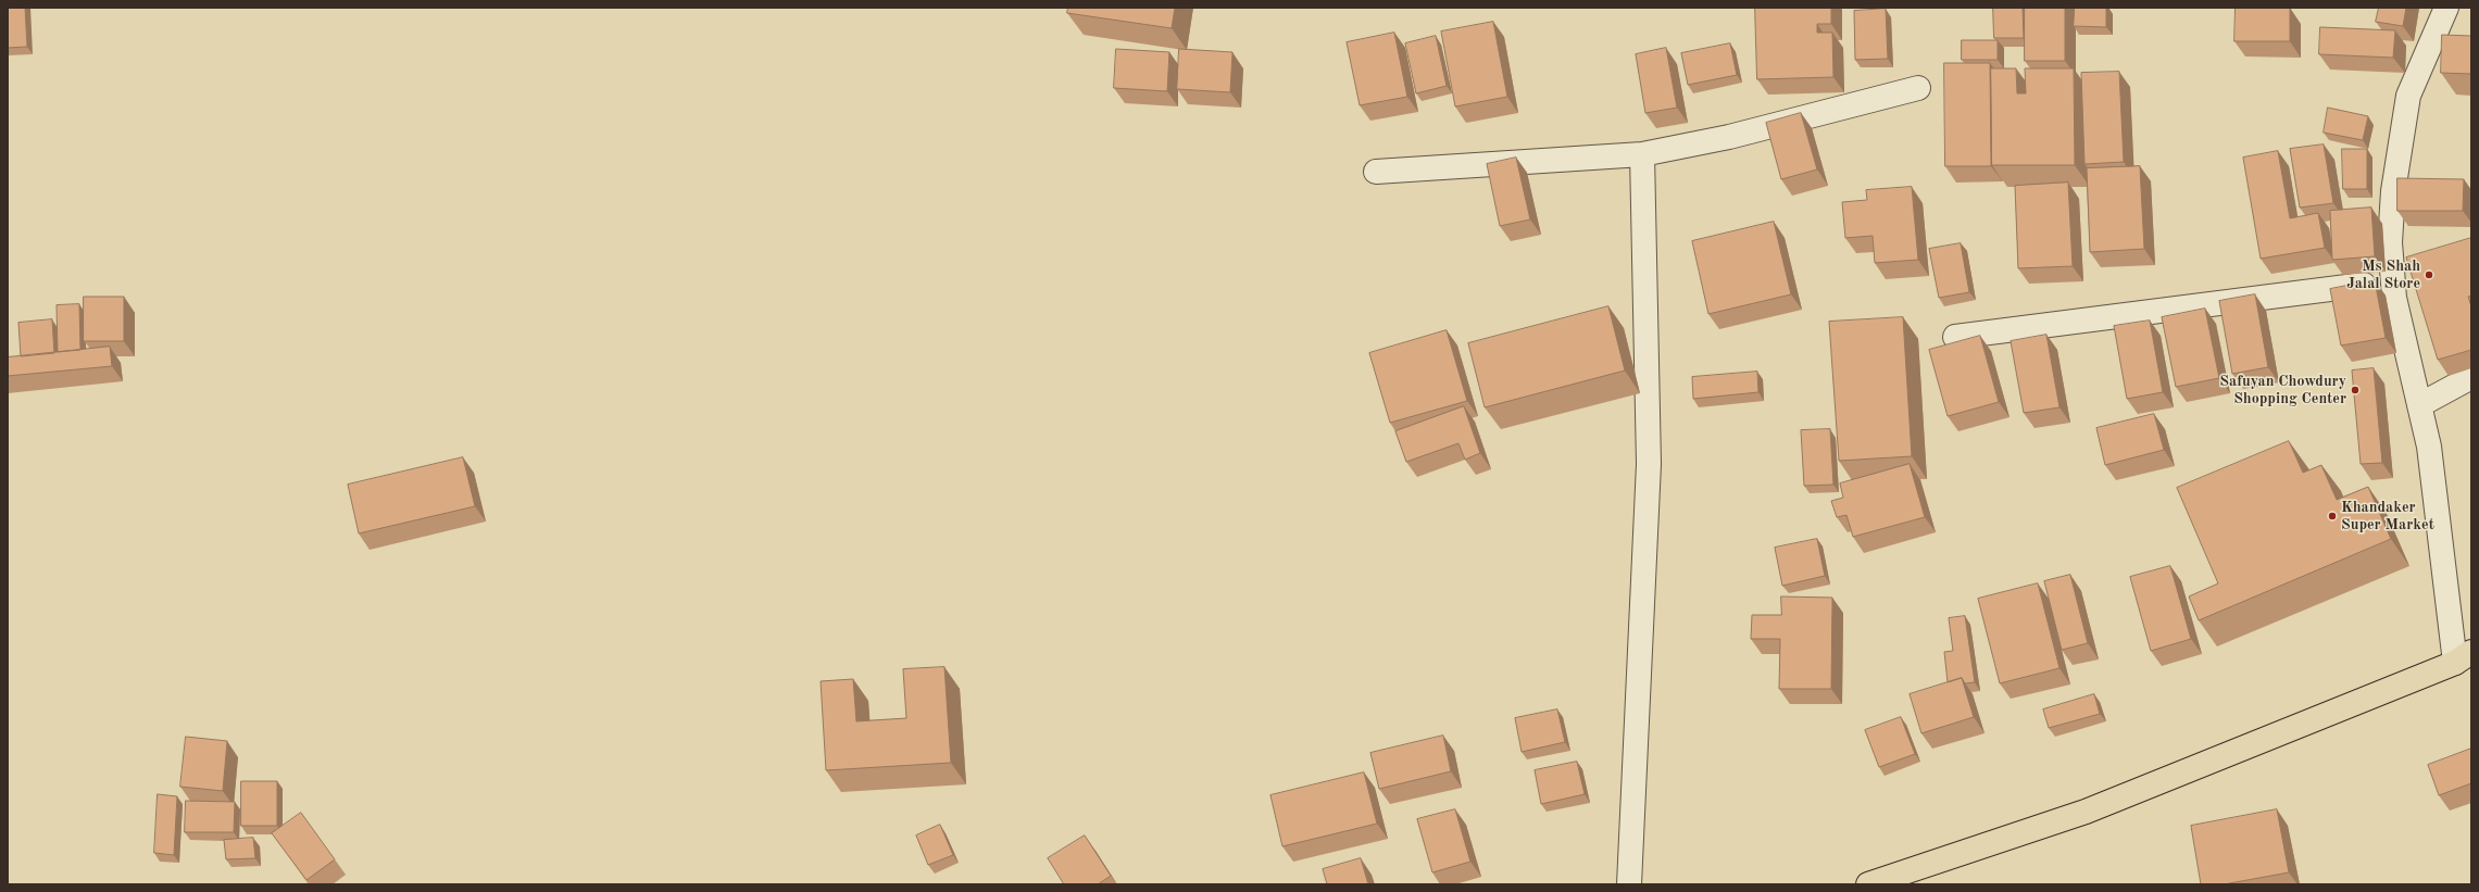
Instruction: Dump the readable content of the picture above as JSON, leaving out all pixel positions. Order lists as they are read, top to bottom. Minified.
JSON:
{"places":["Ms Shah Jalal Store","Safuyan Chowdury Shopping Center","Khandaker Super Market"]}
